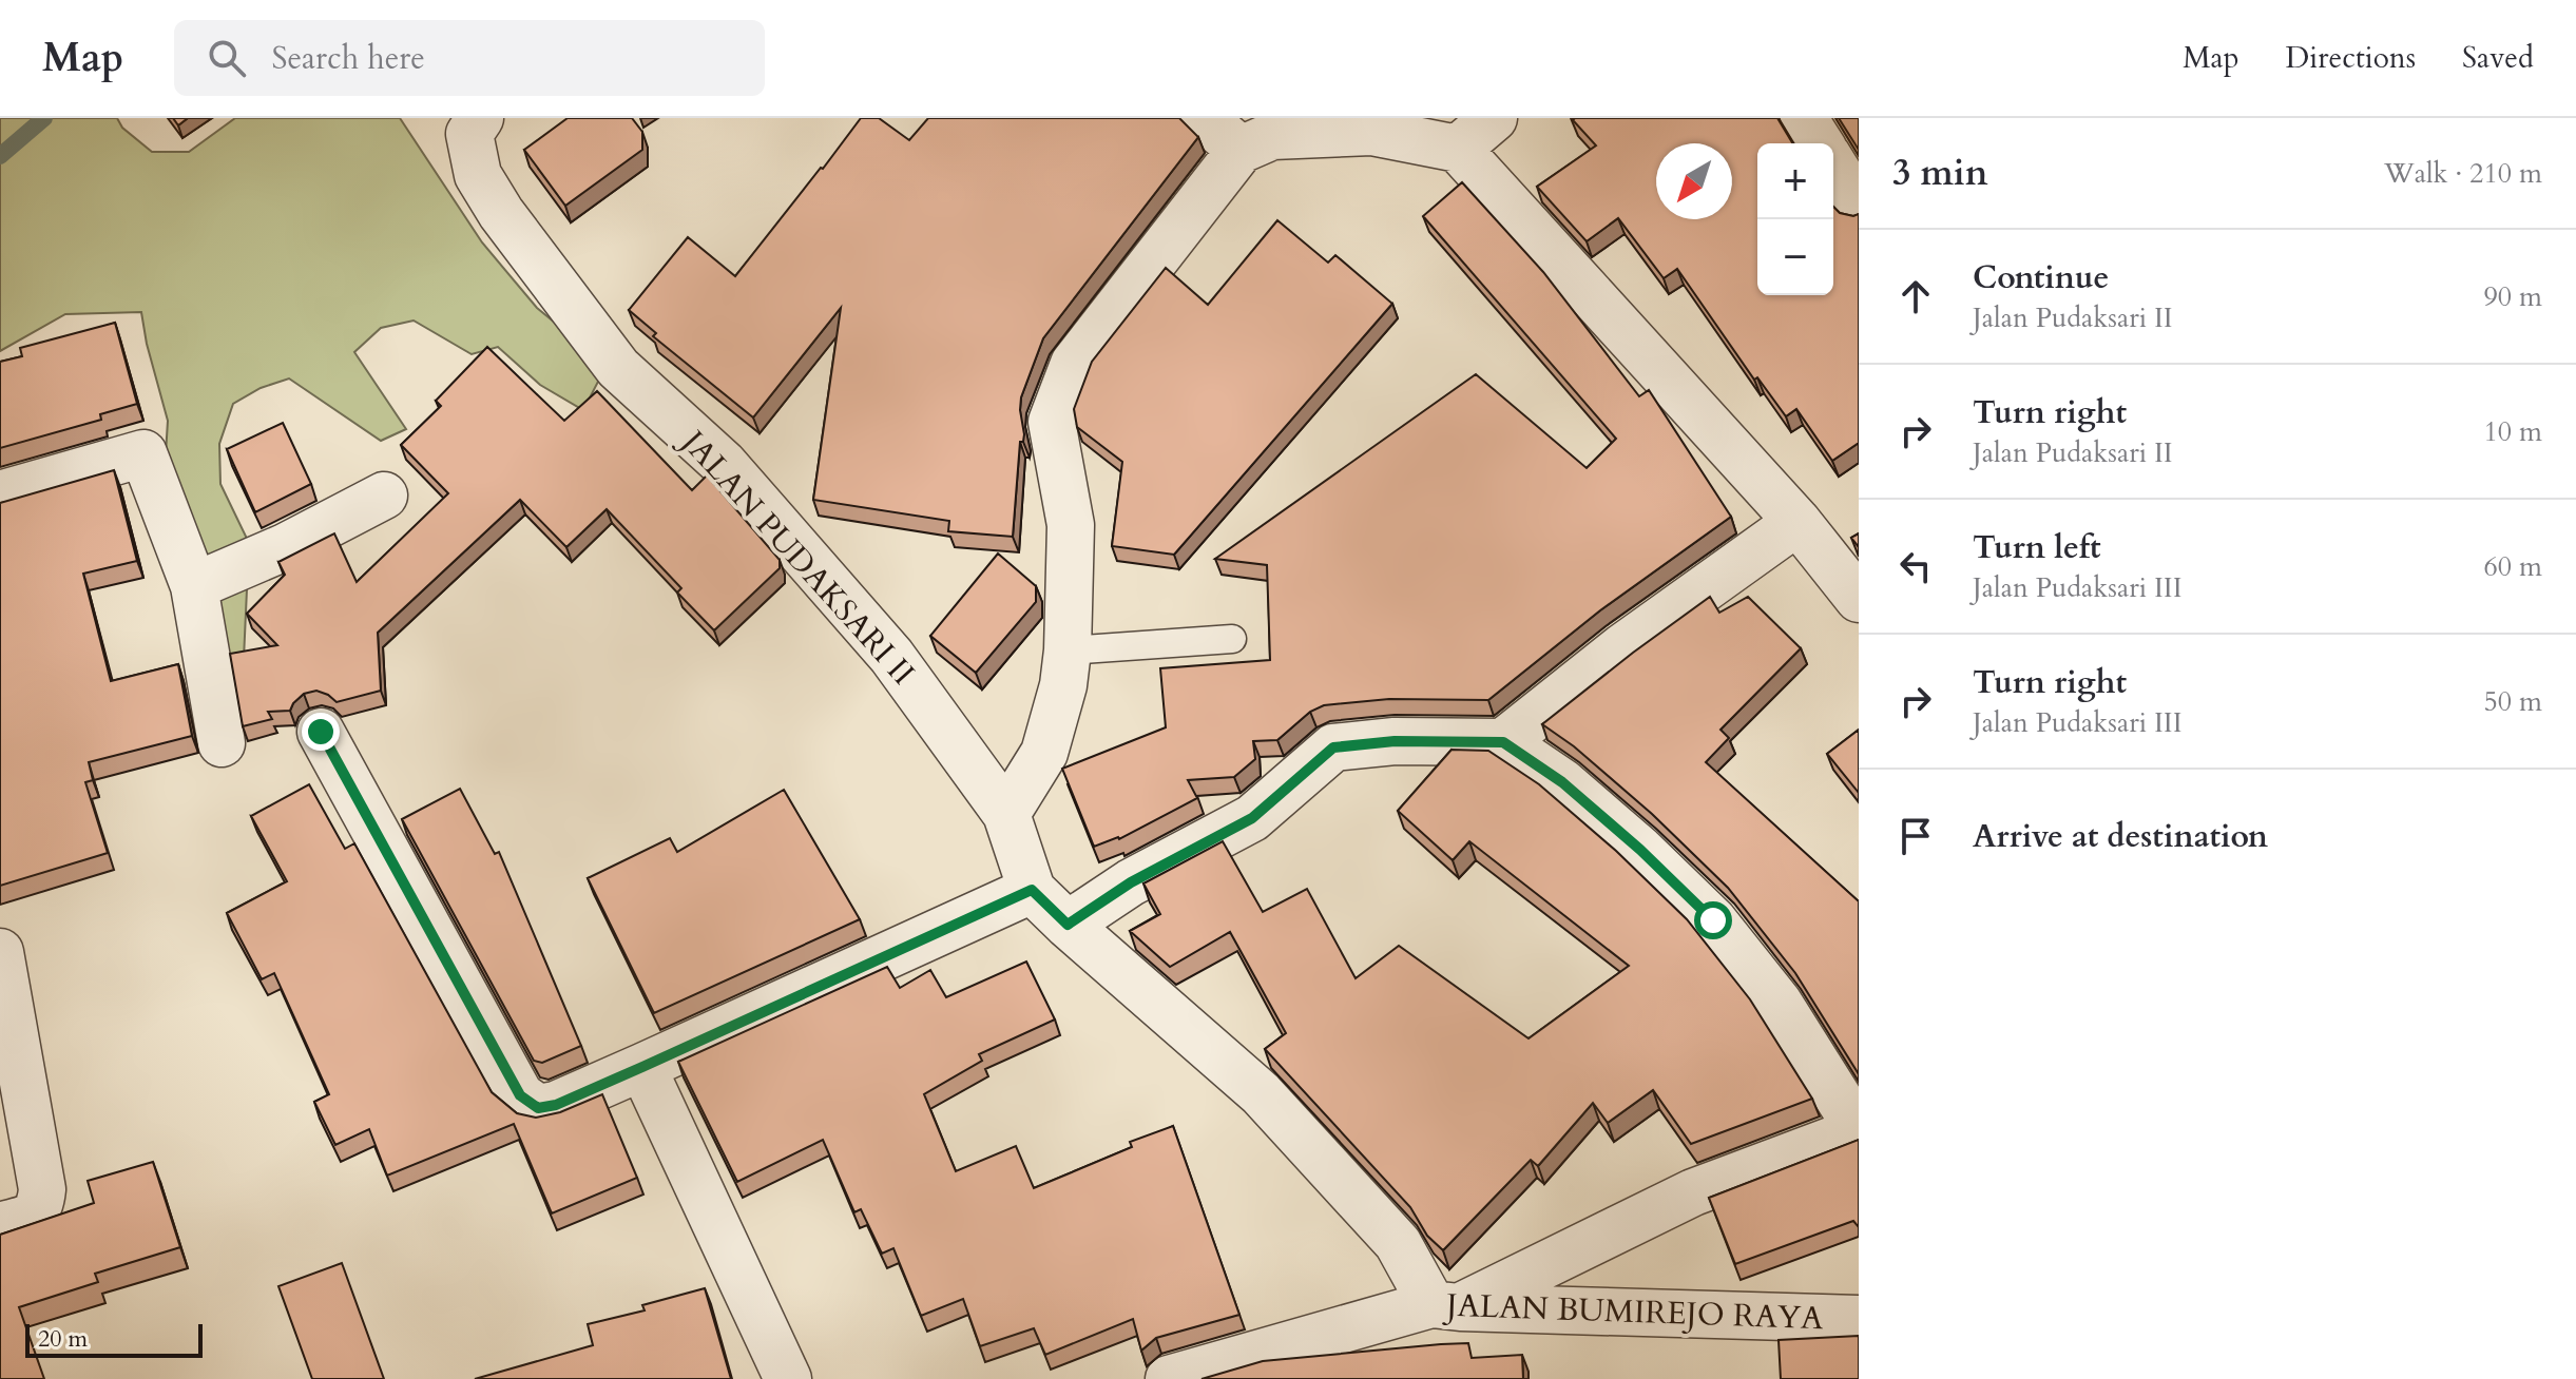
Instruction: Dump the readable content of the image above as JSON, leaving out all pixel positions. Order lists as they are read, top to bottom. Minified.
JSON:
{"streets":{"street":["JALAN PUDAKSARI II","JALAN BUMIREJO RAYA"]},"crossings":[["JALAN PUDAKSARI II","JALAN BUMIREJO RAYA"]],"scale_bar":"20 m","north":"bottom left","page":{"header":"Map","search":"Search here","nav":["Map","Directions","Saved"],"heading":["3 min","Walk · 210 m"],"map_buttons":["+","−"],"list":[["Continue","Jalan Pudaksari II","90 m"],["Turn right","Jalan Pudaksari II","10 m"],["Turn left","Jalan Pudaksari III","60 m"],["Turn right","Jalan Pudaksari III","50 m"],"Arrive at destination"],"scale":"20 m"}}
